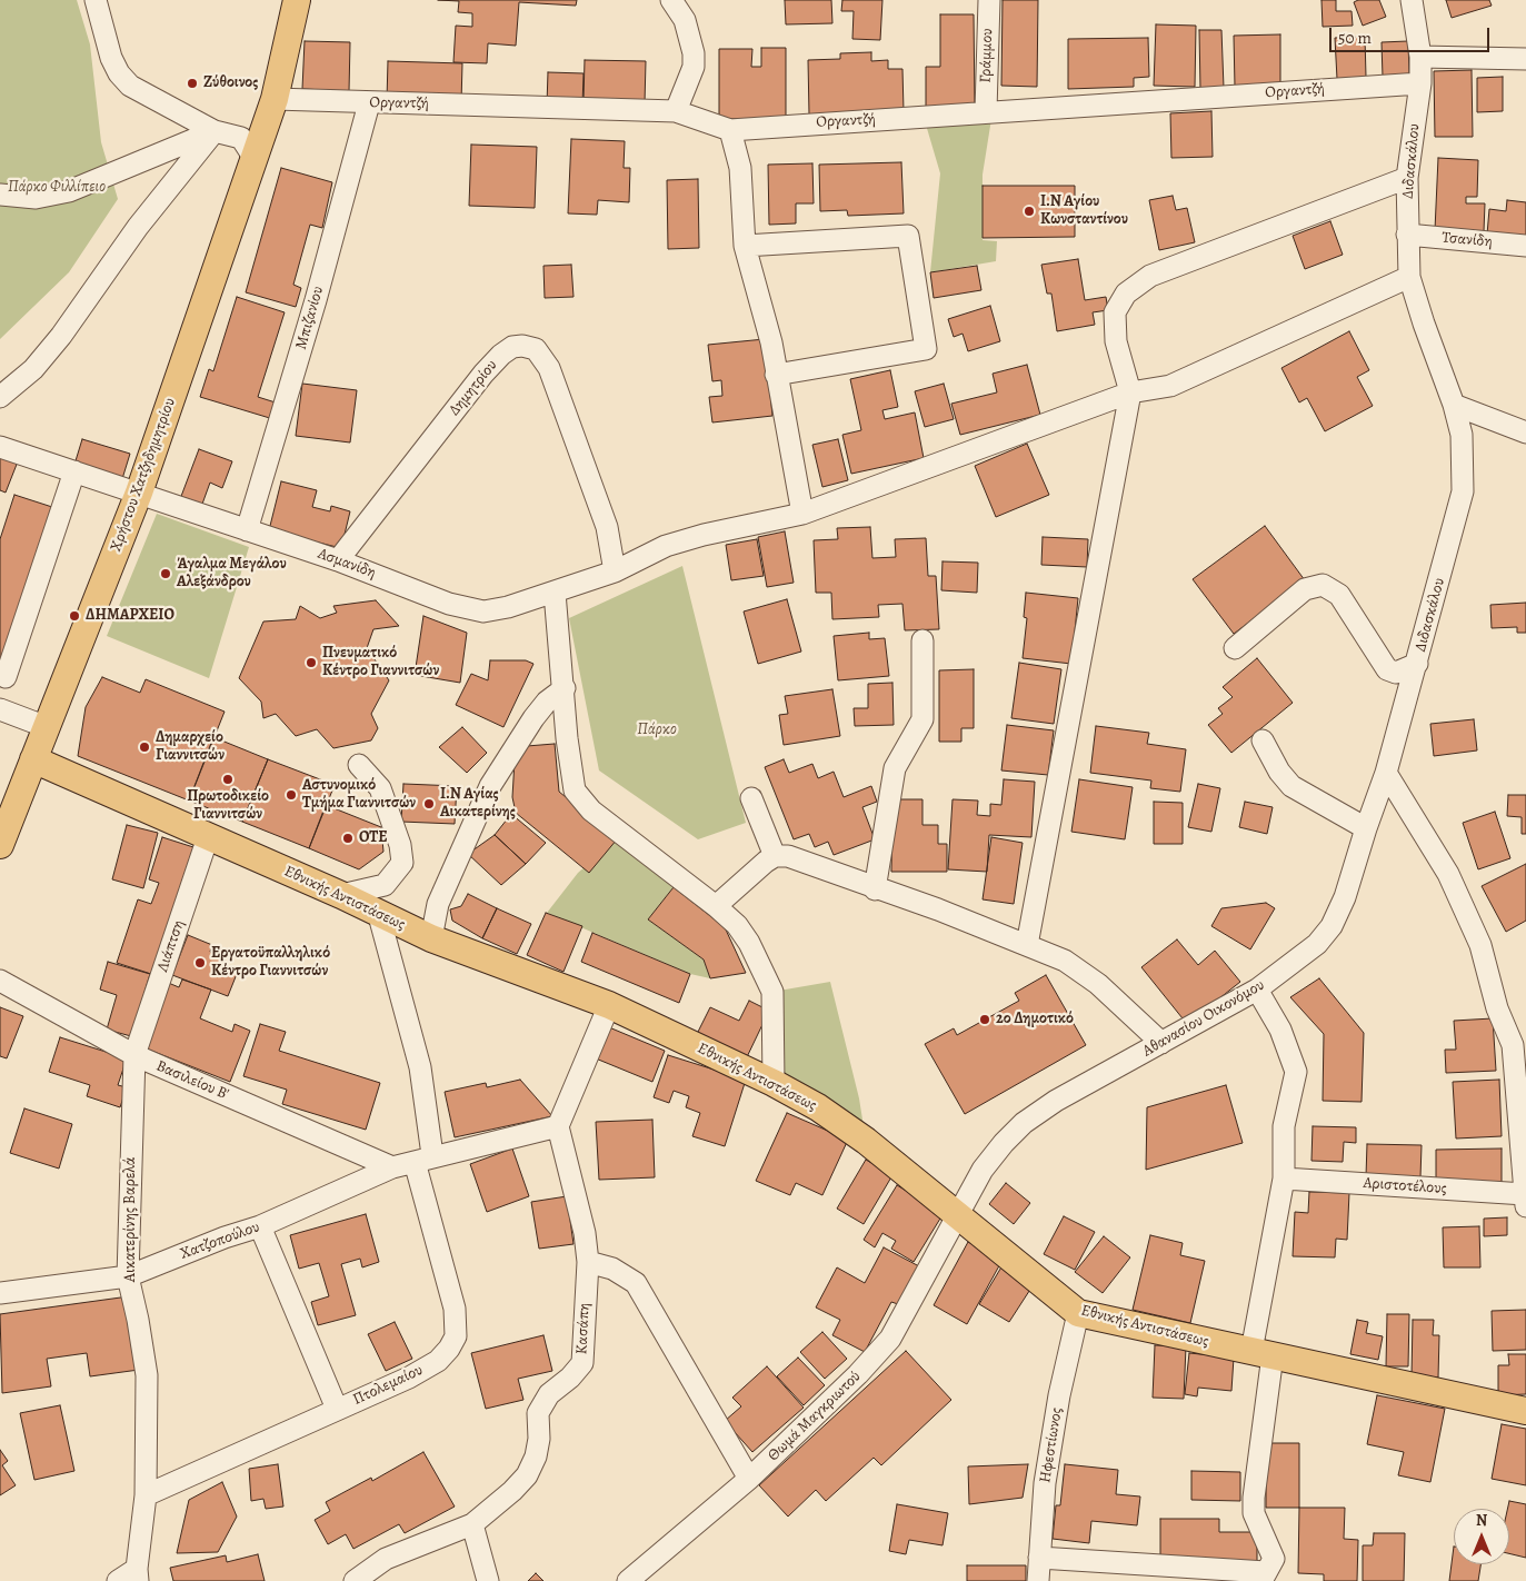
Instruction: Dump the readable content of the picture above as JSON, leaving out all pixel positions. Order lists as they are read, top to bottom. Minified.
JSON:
{"streets":{"main road":["Χρήστου Χατζηδημητρίου","Εθνικής Αντιστάσεως"],"street":["Γράμμου","Οργαντζή","Διδασκάλου","Τσανίδη","Μπιζανίου","Δημητρίου","Ασμανίδη","Λιάπτση","Αθανασίου Οικονόμου","Βασιλείου Β'","Αριστοτέλους","Αικατερίνης Βαρελά","Χατζοπούλου","Κασάπη","Πτολεμαίου","Θωμά Μαγκριωτού","Ηφεστίωνος"]},"crossings":[["Γράμμου","Οργαντζή"],["Οργαντζή","Διδασκάλου"],["Οργαντζή","Μπιζανίου"],["Οργαντζή","Χρήστου Χατζηδημητρίου"],["Διδασκάλου","Τσανίδη"],["Διδασκάλου","Ασμανίδη"],["Διδασκάλου","Αθανασίου Οικονόμου"],["Μπιζανίου","Ασμανίδη"],["Δημητρίου","Ασμανίδη"],["Χρήστου Χατζηδημητρίου","Ασμανίδη"],["Χρήστου Χατζηδημητρίου","Εθνικής Αντιστάσεως"],["Εθνικής Αντιστάσεως","Λιάπτση"],["Εθνικής Αντιστάσεως","Αθανασίου Οικονόμου"],["Εθνικής Αντιστάσεως","Πτολεμαίου"],["Εθνικής Αντιστάσεως","Θωμά Μαγκριωτού"],["Εθνικής Αντιστάσεως","Ηφεστίωνος"],["Λιάπτση","Βασιλείου Β'"],["Λιάπτση","Αικατερίνης Βαρελά"],["Αθανασίου Οικονόμου","Θωμά Μαγκριωτού"],["Βασιλείου Β'","Αικατερίνης Βαρελά"],["Βασιλείου Β'","Χατζοπούλου"],["Αικατερίνης Βαρελά","Χατζοπούλου"],["Αικατερίνης Βαρελά","Πτολεμαίου"],["Χατζοπούλου","Πτολεμαίου"]],"parks":["Πάρκο Φιλλίπειο","Πάρκο"],"places":["Ζύθοινος","Ι.Ν Αγίου Κωνσταντίνου","Άγαλμα Μεγάλου Αλεξάνδρου","ΔΗΜΑΡΧΕΙΟ","Πνευματικό Κέντρο Γιαννιτσών","Δημαρχείο Γιαννιτσών","Πρωτοδικείο Γιαννιτσών","Αστυνομικό Τμήμα Γιαννιτσών","Ι.Ν Αγίας Αικατερίνης","ΟΤΕ","Εργατοϋπαλληλικό Κέντρο Γιαννιτσών","2ο Δημοτικό"],"scale_bar":"50 m","north":"top"}
